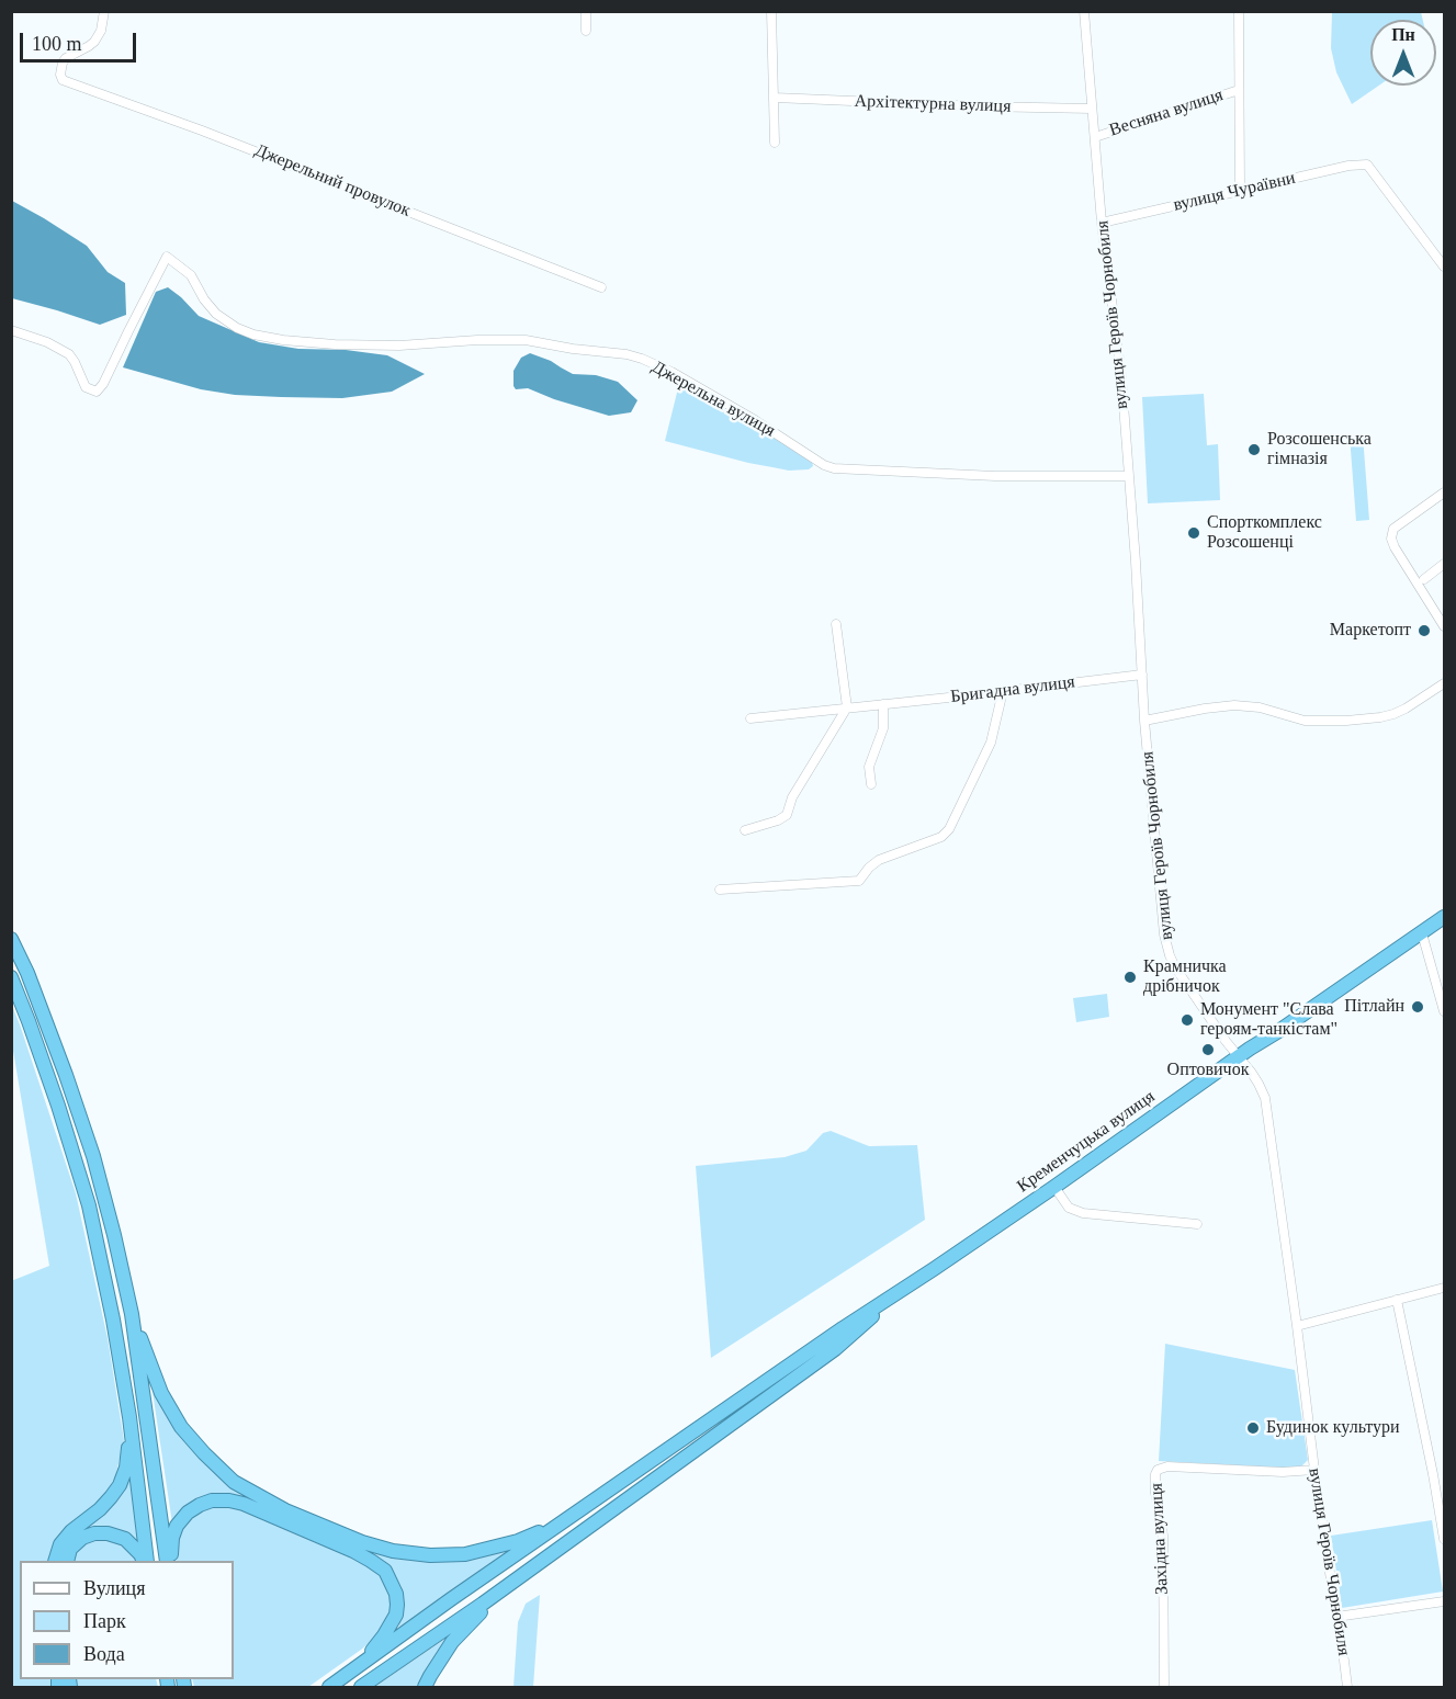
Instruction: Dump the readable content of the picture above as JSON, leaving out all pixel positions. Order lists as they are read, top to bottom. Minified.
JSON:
{"streets":{"highway":["Кременчуцька вулиця"],"street":["Архітектурна вулиця","Весняна вулиця","Джерельний провулок","вулиця Чураївни","вулиця Героїв Чорнобиля","Джерельна вулиця","Бригадна вулиця","Західна вулиця"]},"crossings":[["Архітектурна вулиця","вулиця Героїв Чорнобиля"],["Весняна вулиця","вулиця Чураївни"],["Весняна вулиця","вулиця Героїв Чорнобиля"],["вулиця Чураївни","вулиця Героїв Чорнобиля"],["вулиця Героїв Чорнобиля","Джерельна вулиця"],["вулиця Героїв Чорнобиля","Бригадна вулиця"],["вулиця Героїв Чорнобиля","Кременчуцька вулиця"],["вулиця Героїв Чорнобиля","Західна вулиця"]],"places":["Розсошенська гімназія","Спорткомплекс Розсошенці","Маркетопт","Крамничка дрібничок","Пітлайн","Монумент \"Слава героям-танкістам\"","Оптовичок","Будинок культури"],"legend":["Вулиця","Парк","Вода"],"scale_bar":"100 m","north":"top"}
